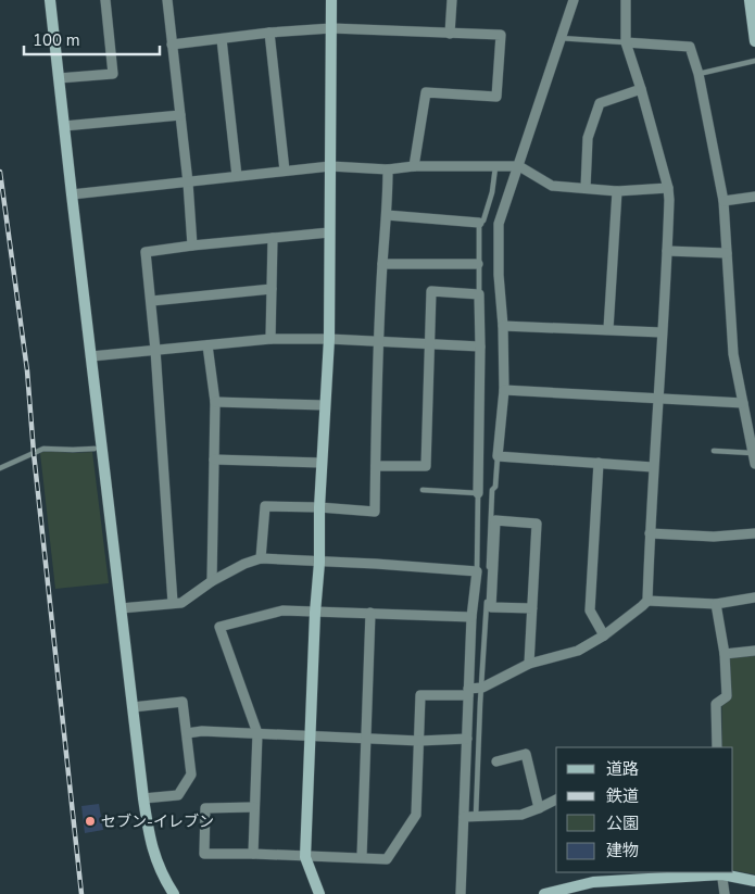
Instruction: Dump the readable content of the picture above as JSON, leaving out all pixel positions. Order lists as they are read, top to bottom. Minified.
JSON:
{"places":["セブン-イレブン"],"legend":["道路","鉄道","公園","建物"],"scale_bar":"100 m"}
